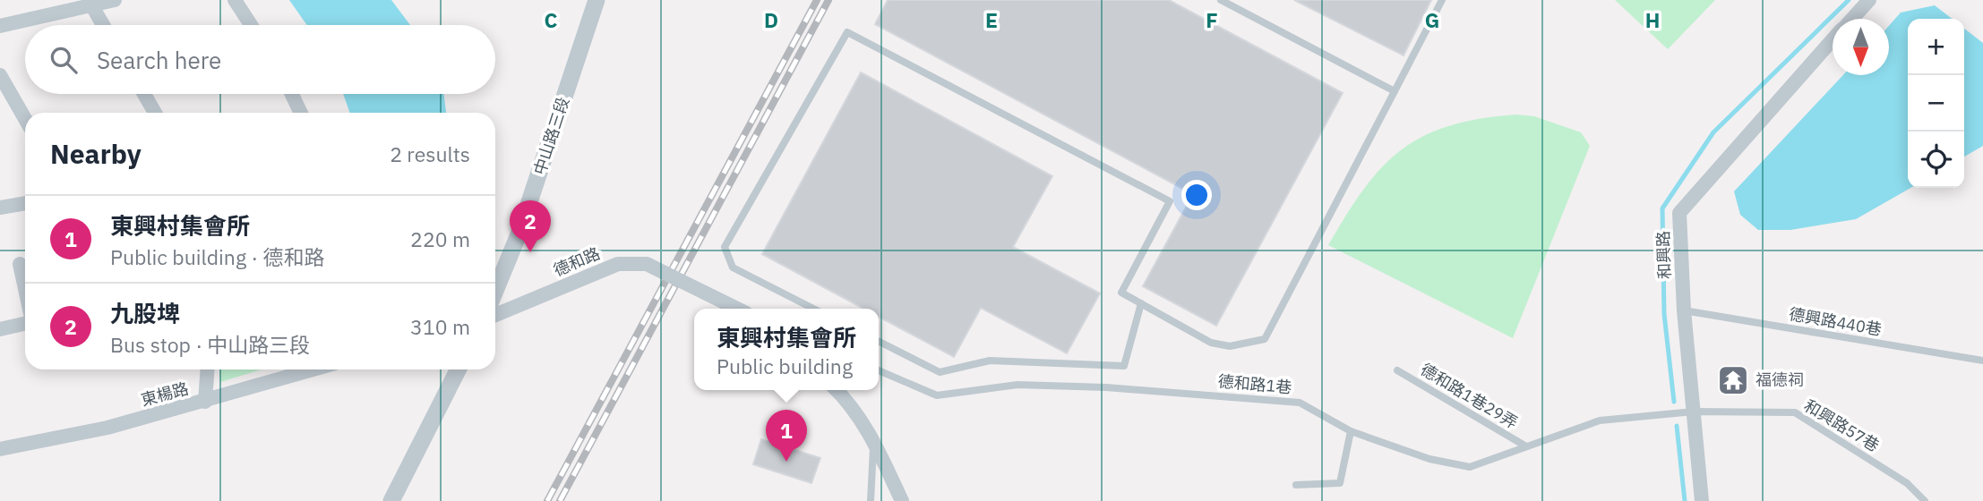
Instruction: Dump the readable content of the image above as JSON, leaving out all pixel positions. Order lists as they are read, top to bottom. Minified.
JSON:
{"streets":{"street":["中山路三段","和興路","德和路","東楊路"],"lane":["德興路440巷","德和路1巷","德和路1巷29弄","和興路57巷"]},"crossings":[["和興路","德興路440巷"],["和興路","德和路1巷"],["和興路","和興路57巷"],["德和路1巷","德和路1巷29弄"],["德和路1巷","和興路57巷"]],"places":{"temple":["福德祠"]},"north":"bottom","page":{"map_buttons":["+","−"],"search":"Search here","heading":["Nearby","2 results"],"list":[{"mark":"1","name":"東興村集會所","note":"Public building · 德和路","value":"220 m"},{"mark":"2","name":"九股埤","note":"Bus stop · 中山路三段","value":"310 m"}],"pins":["2","1"],"popup":["東興村集會所","Public building"]},"grid":{"columns":["C","D","E","F","G","H"]}}
